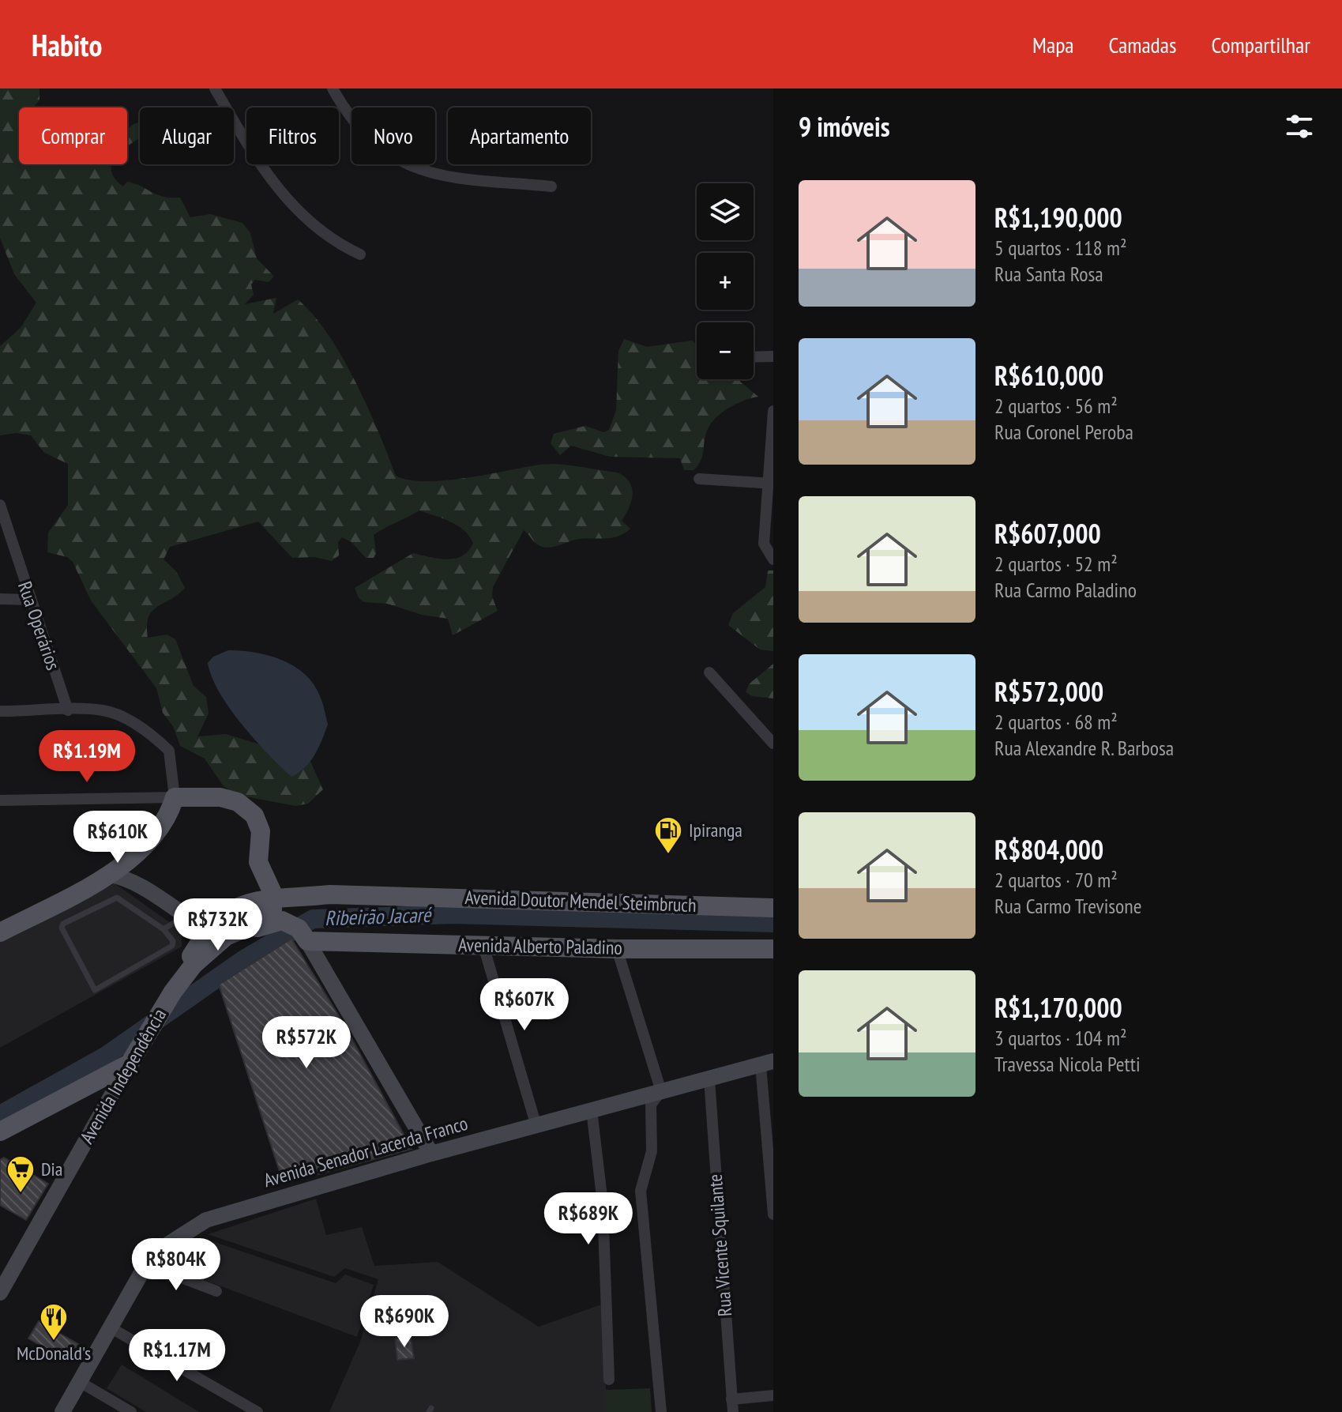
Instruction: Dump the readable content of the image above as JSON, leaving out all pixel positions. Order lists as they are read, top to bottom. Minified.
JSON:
{"streets":{"main road":["Avenida Doutor Mendel Steimbruch","Avenida Alberto Paladino","Avenida Independência","Avenida Senador Lacerda Franco"],"street":["Rua Operários","Rua Vicente Squilante"]},"crossings":[["Avenida Doutor Mendel Steimbruch","Avenida Independência"],["Avenida Alberto Paladino","Avenida Independência"],["Avenida Senador Lacerda Franco","Rua Vicente Squilante"]],"water":["Ribeirão Jacaré"],"places":{"fuel station":["Ipiranga"],"supermarket":["Dia"],"restaurant":["McDonald's"]},"page":{"header":"Habito","nav":["Mapa","Camadas","Compartilhar"],"heading":"9 imóveis","chip":["Comprar","Alugar","Filtros","Novo","Apartamento"],"list":[{"name":"R$1,190,000","note":"5 quartos · 118 m² · Rua Santa Rosa"},{"name":"R$610,000","note":"2 quartos · 56 m² · Rua Coronel Peroba"},{"name":"R$607,000","note":"2 quartos · 52 m² · Rua Carmo Paladino"},{"name":"R$572,000","note":"2 quartos · 68 m² · Rua Alexandre R. Barbosa"},{"name":"R$804,000","note":"2 quartos · 70 m² · Rua Carmo Trevisone"},{"name":"R$1,170,000","note":"3 quartos · 104 m² · Travessa Nicola Petti"}],"map_buttons":["+","−"],"price":["R$1.19M","R$610K","R$732K","R$607K","R$572K","R$689K","R$804K","R$690K","R$1.17M"]}}
